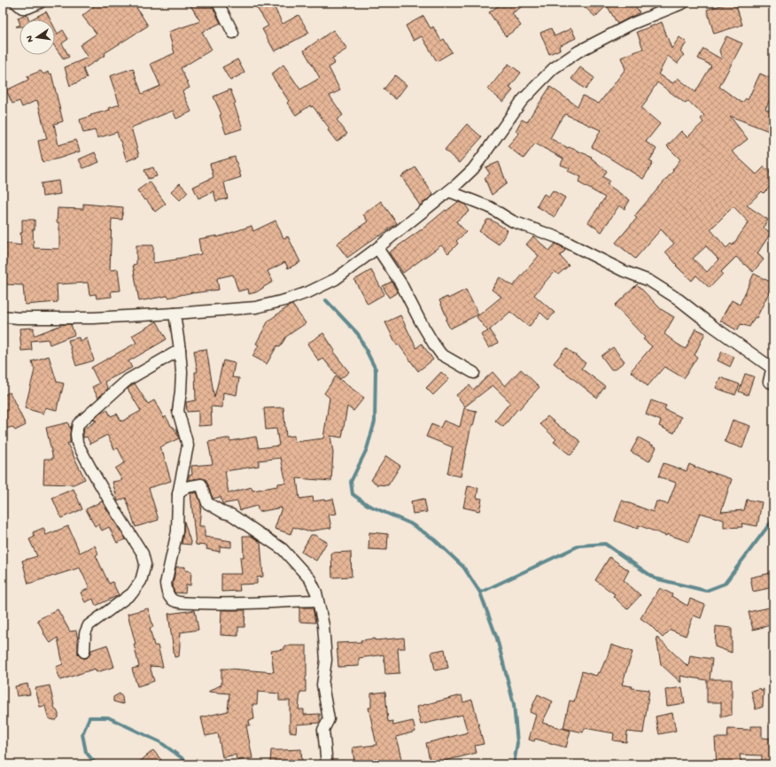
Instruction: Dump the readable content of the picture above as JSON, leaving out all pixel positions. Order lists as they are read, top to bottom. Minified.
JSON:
{"north":"left"}
